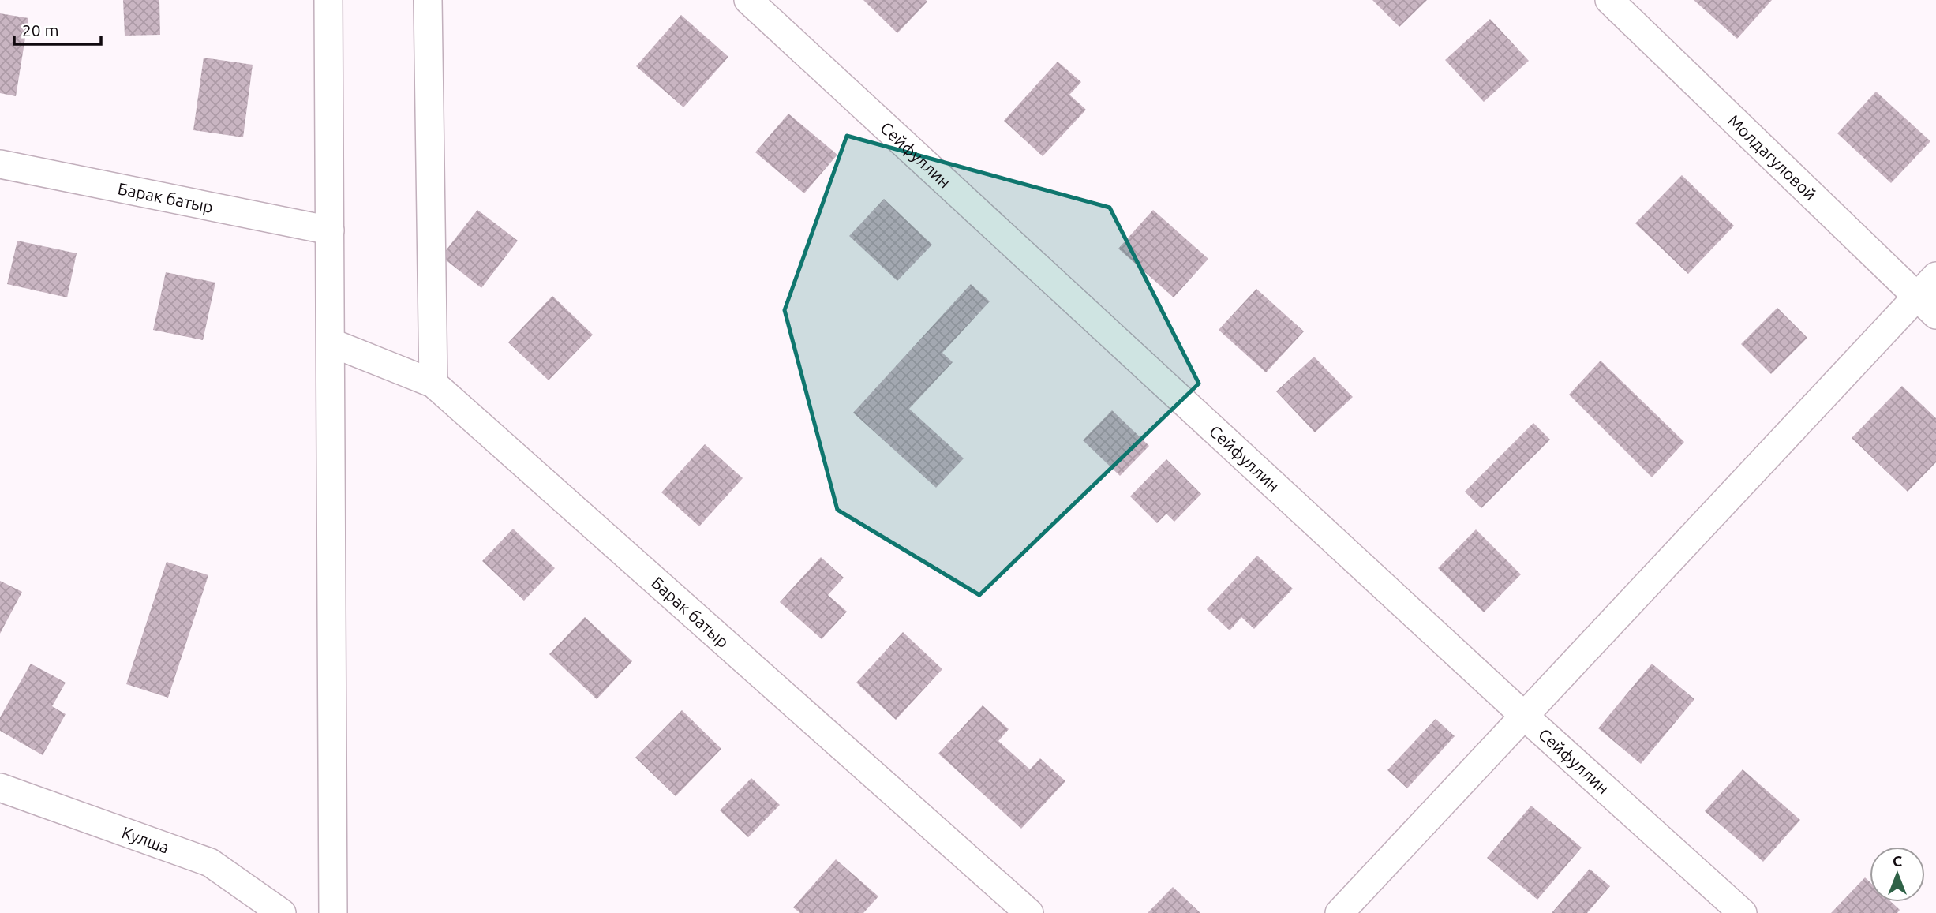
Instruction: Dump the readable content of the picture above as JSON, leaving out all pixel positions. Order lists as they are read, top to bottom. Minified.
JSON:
{"streets":{"street":["Сейфуллин","Молдагуловой","Барак батыр","Кулша"]},"scale_bar":"20 m","north":"top"}
